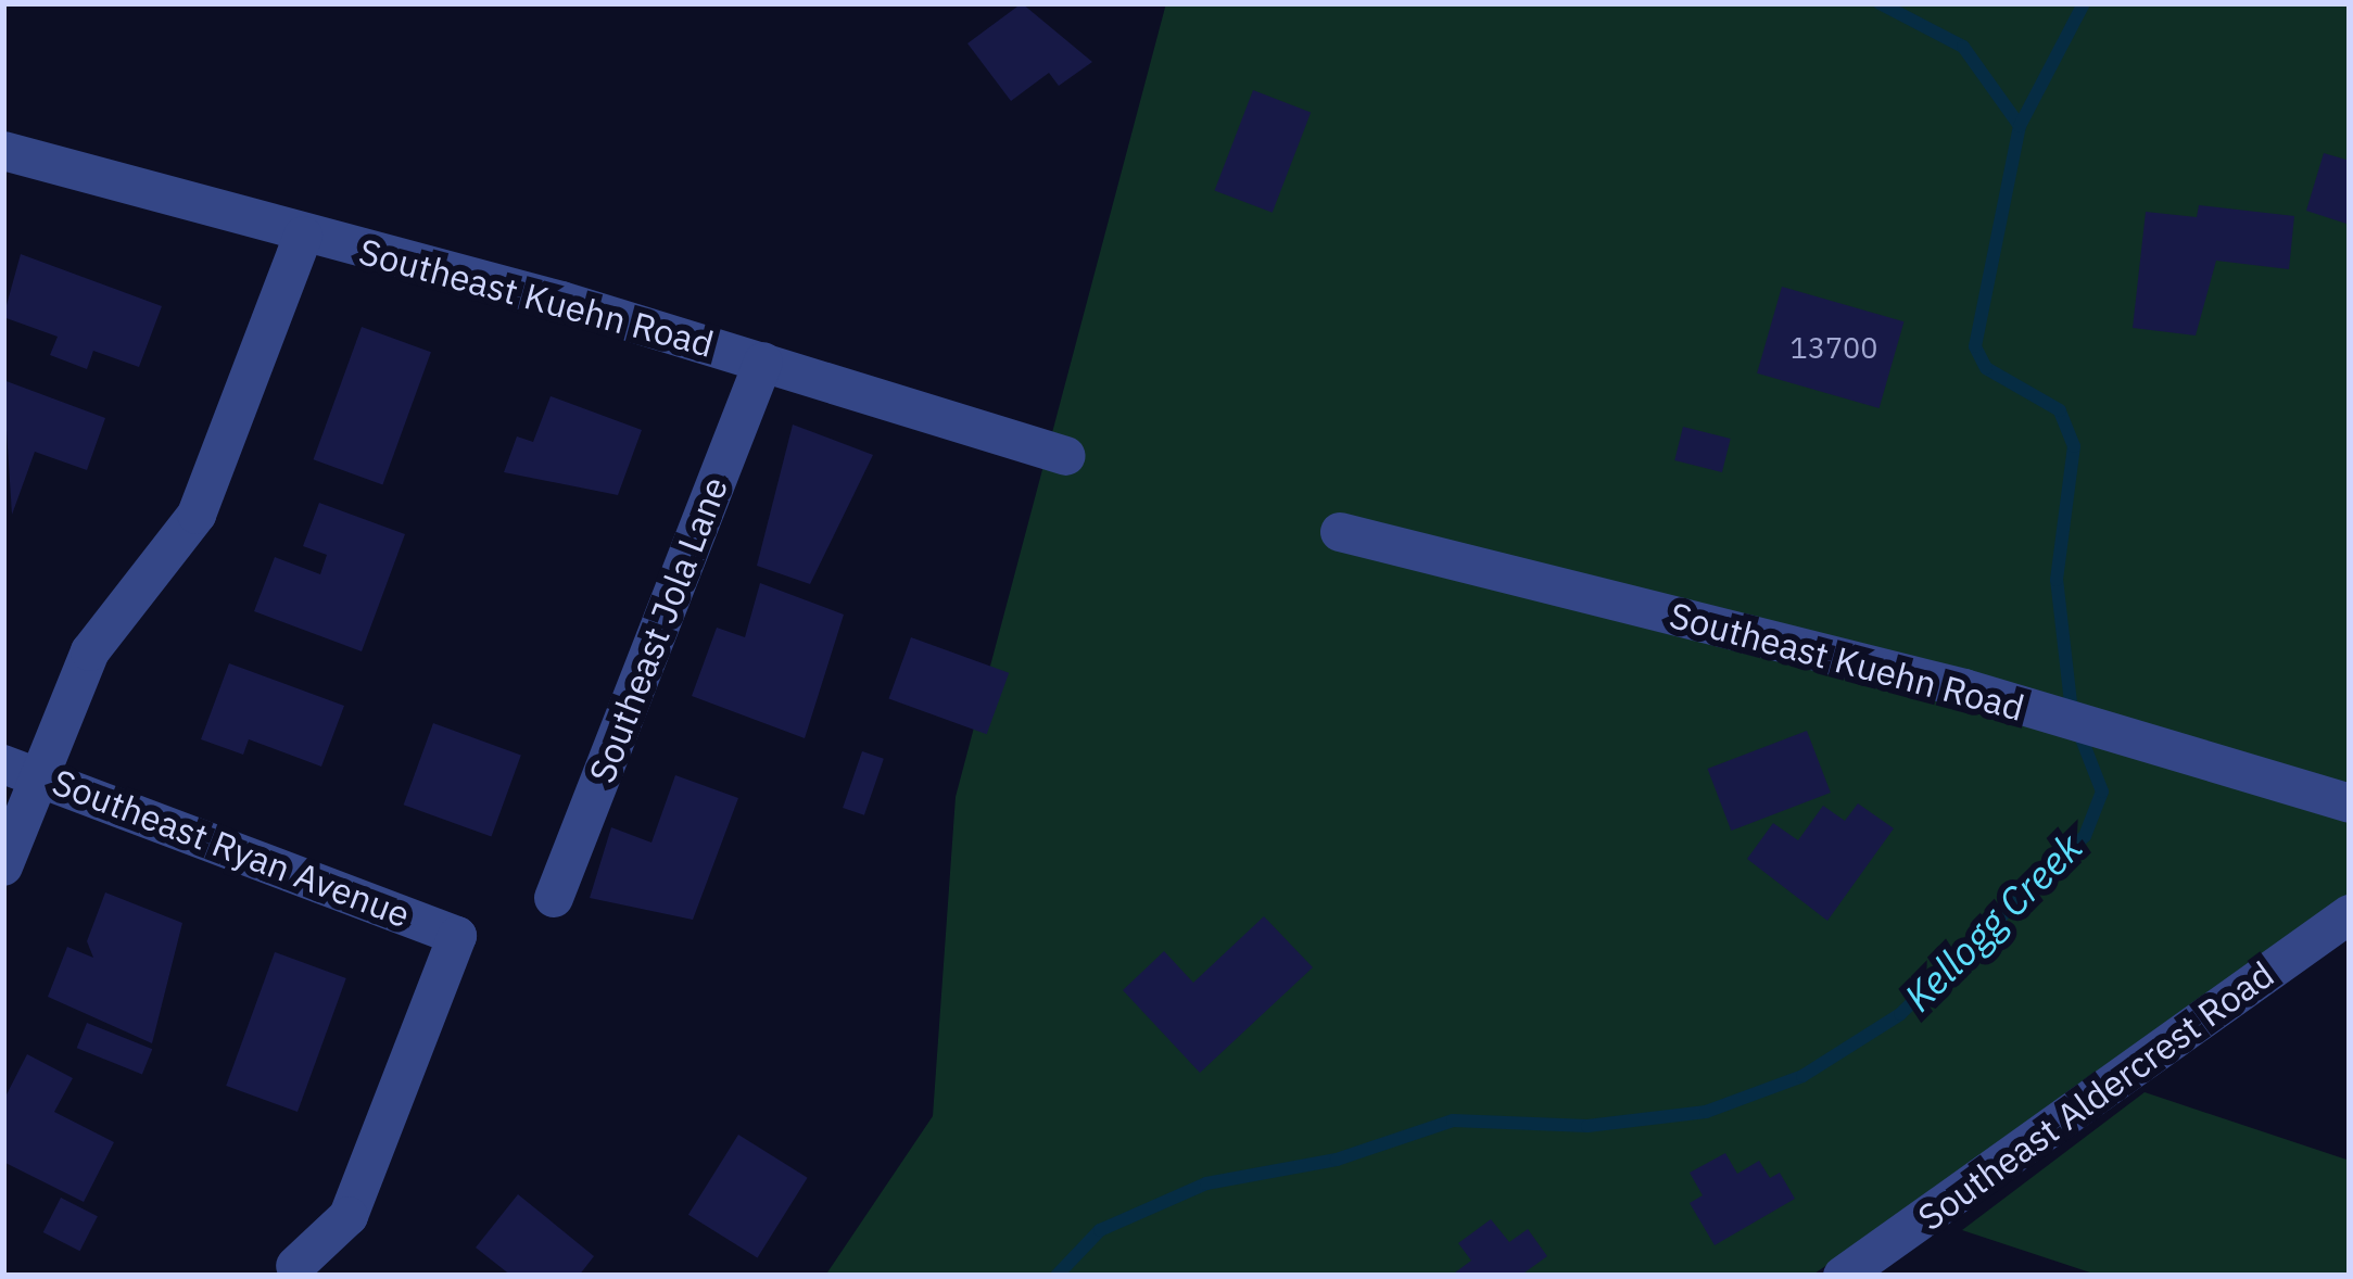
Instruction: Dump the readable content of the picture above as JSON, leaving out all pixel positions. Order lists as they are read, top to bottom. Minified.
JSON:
{"streets":{"street":["Southeast Kuehn Road","Southeast Jola Lane","Southeast Ryan Avenue","Southeast Aldercrest Road"]},"crossings":[["Southeast Kuehn Road","Southeast Jola Lane"]],"water":["Kellogg Creek"],"house_numbers":["13700"]}
